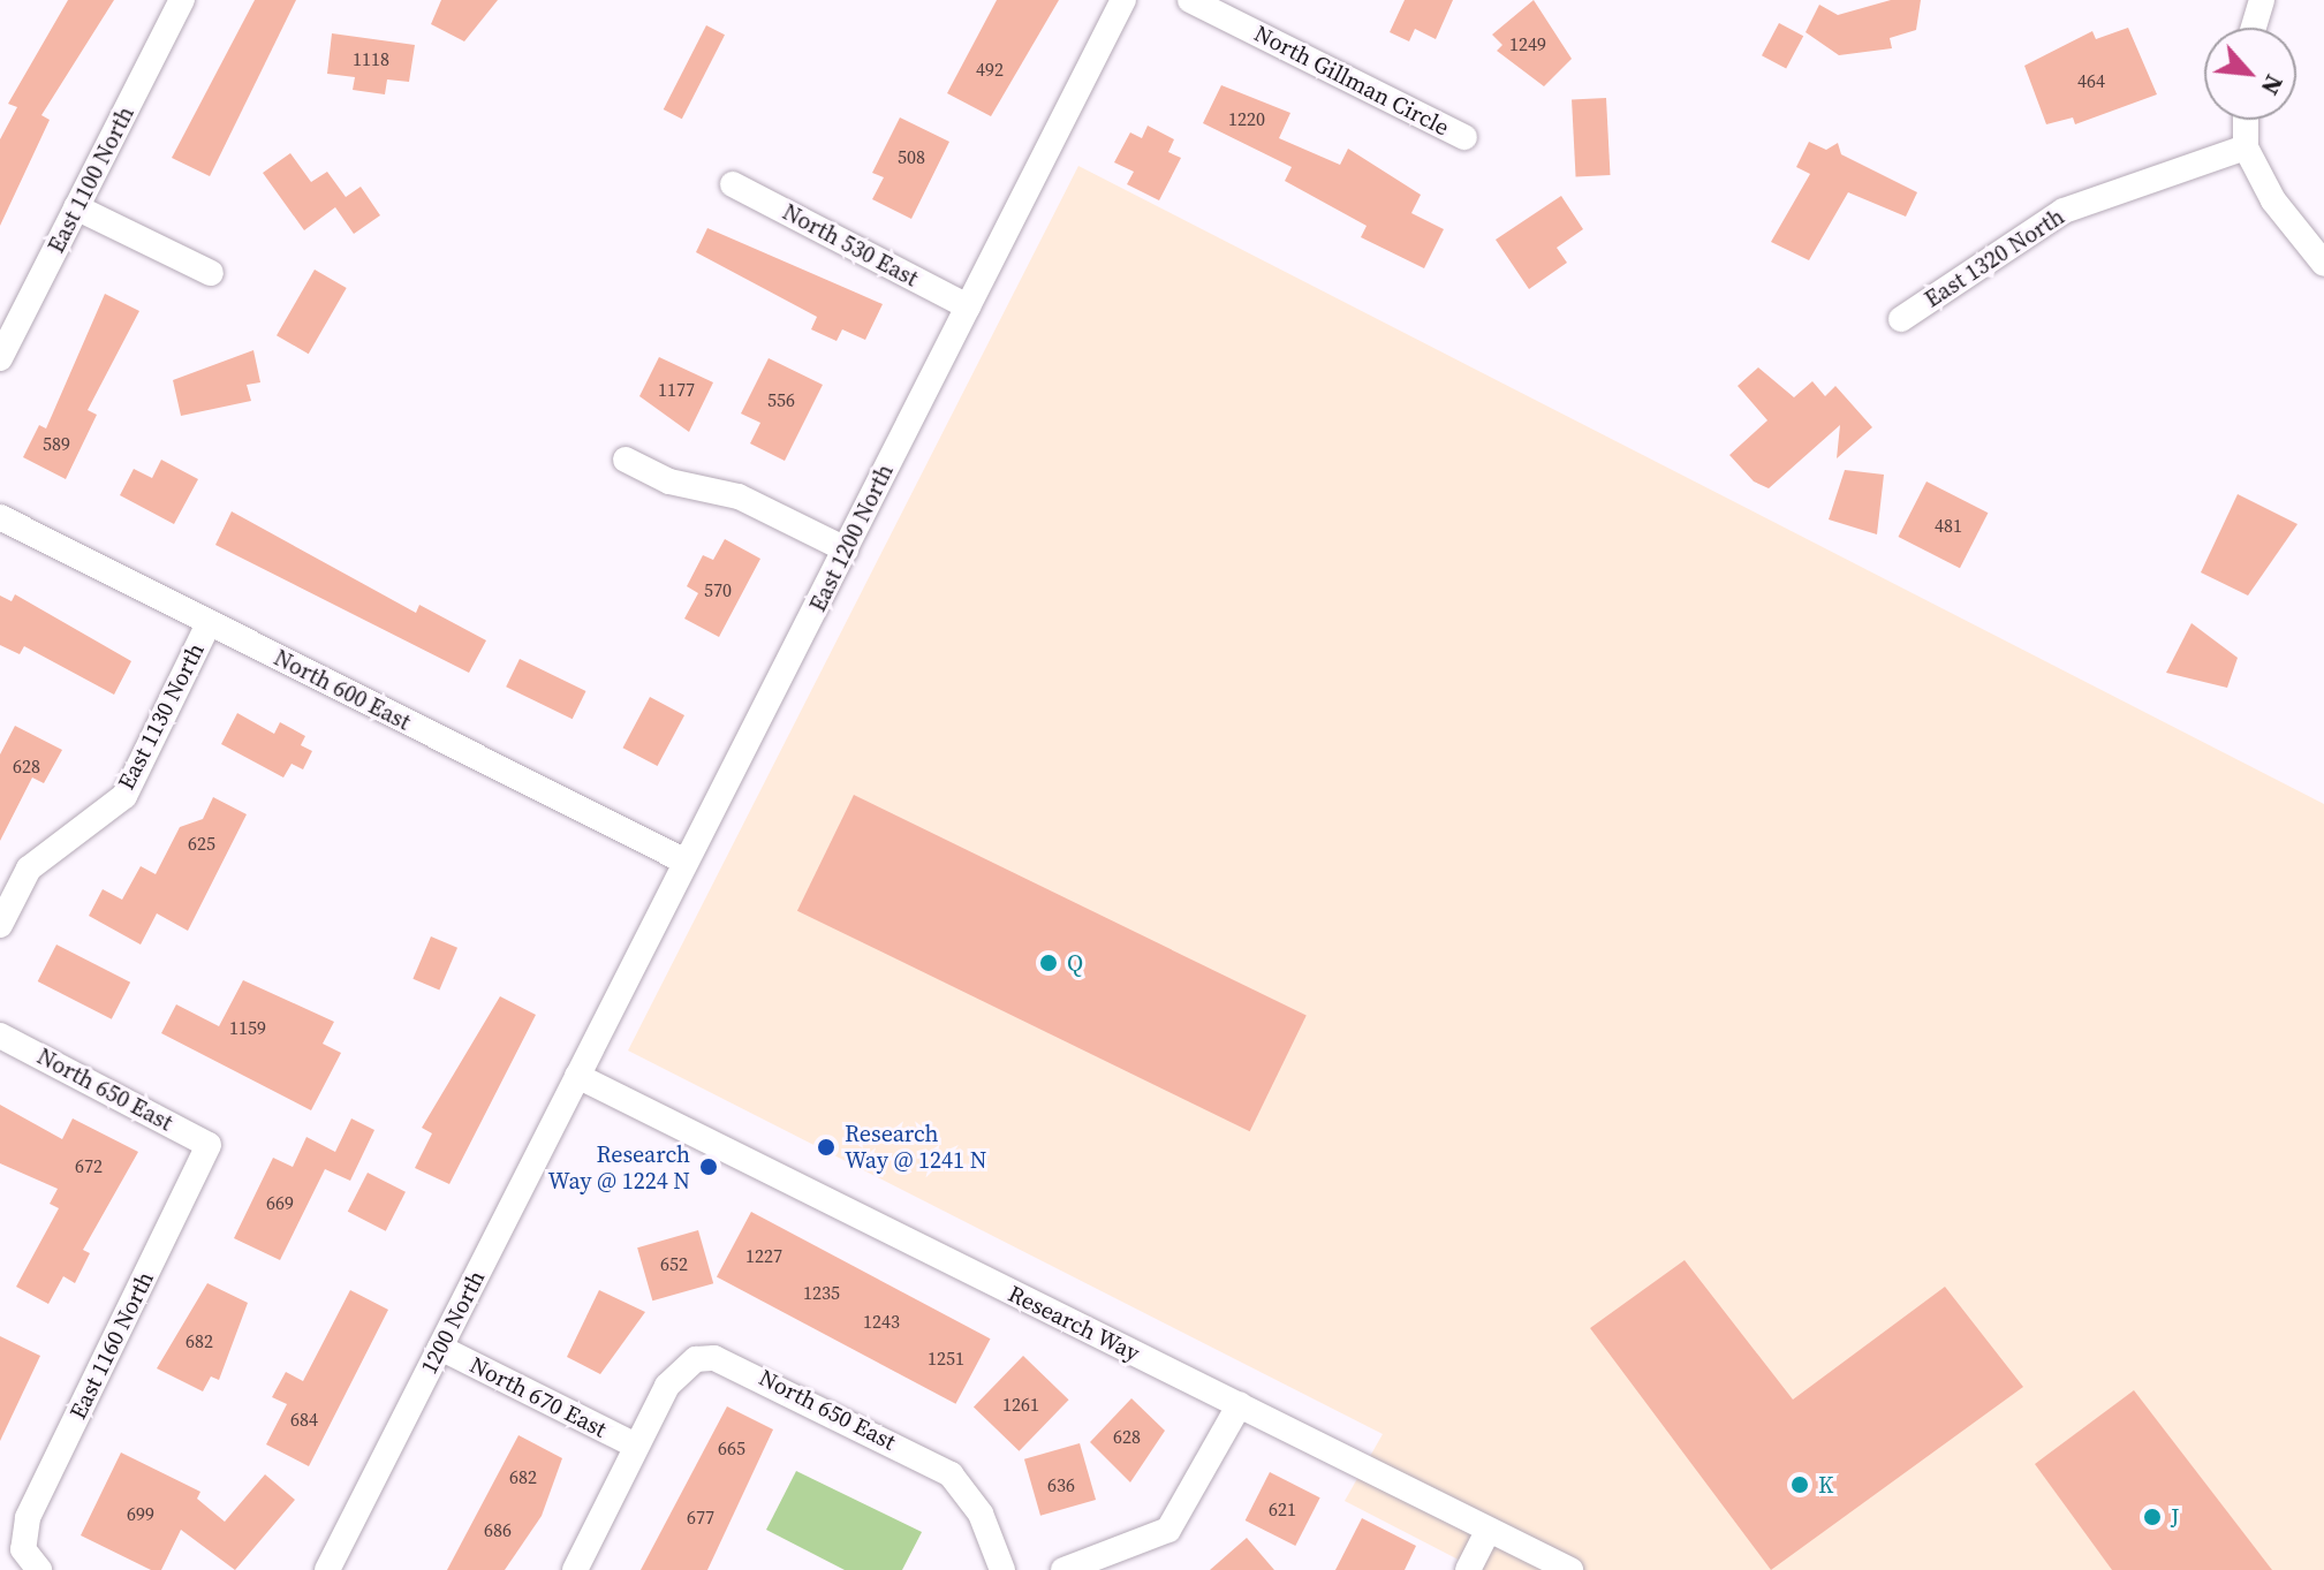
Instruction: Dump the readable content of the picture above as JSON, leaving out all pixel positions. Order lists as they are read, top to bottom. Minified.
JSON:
{"streets":{"street":["North Gillman Circle","East 1100 North","North 530 East","East 1320 North","East 1200 North","North 600 East","East 1130 North","North 650 East","1200 North","Research Way","East 1160 North","North 670 East"]},"crossings":[["North 530 East","East 1200 North"],["East 1200 North","North 600 East"],["East 1200 North","1200 North"],["East 1200 North","Research Way"],["North 600 East","East 1130 North"],["North 650 East","East 1160 North"],["North 650 East","North 670 East"],["1200 North","Research Way"],["1200 North","North 670 East"]],"places":["Q","Research Way @ 1241 N","Research Way @ 1224 N","K","J"],"house_numbers":["1249","1118","492","464","1220","508","1177","556","589","481","570","628","625","1159","672","669","1227","652","1235","1243","682","1251","1261","684","628","665","682","636","621","699","677","686"],"north":"bottom right"}
